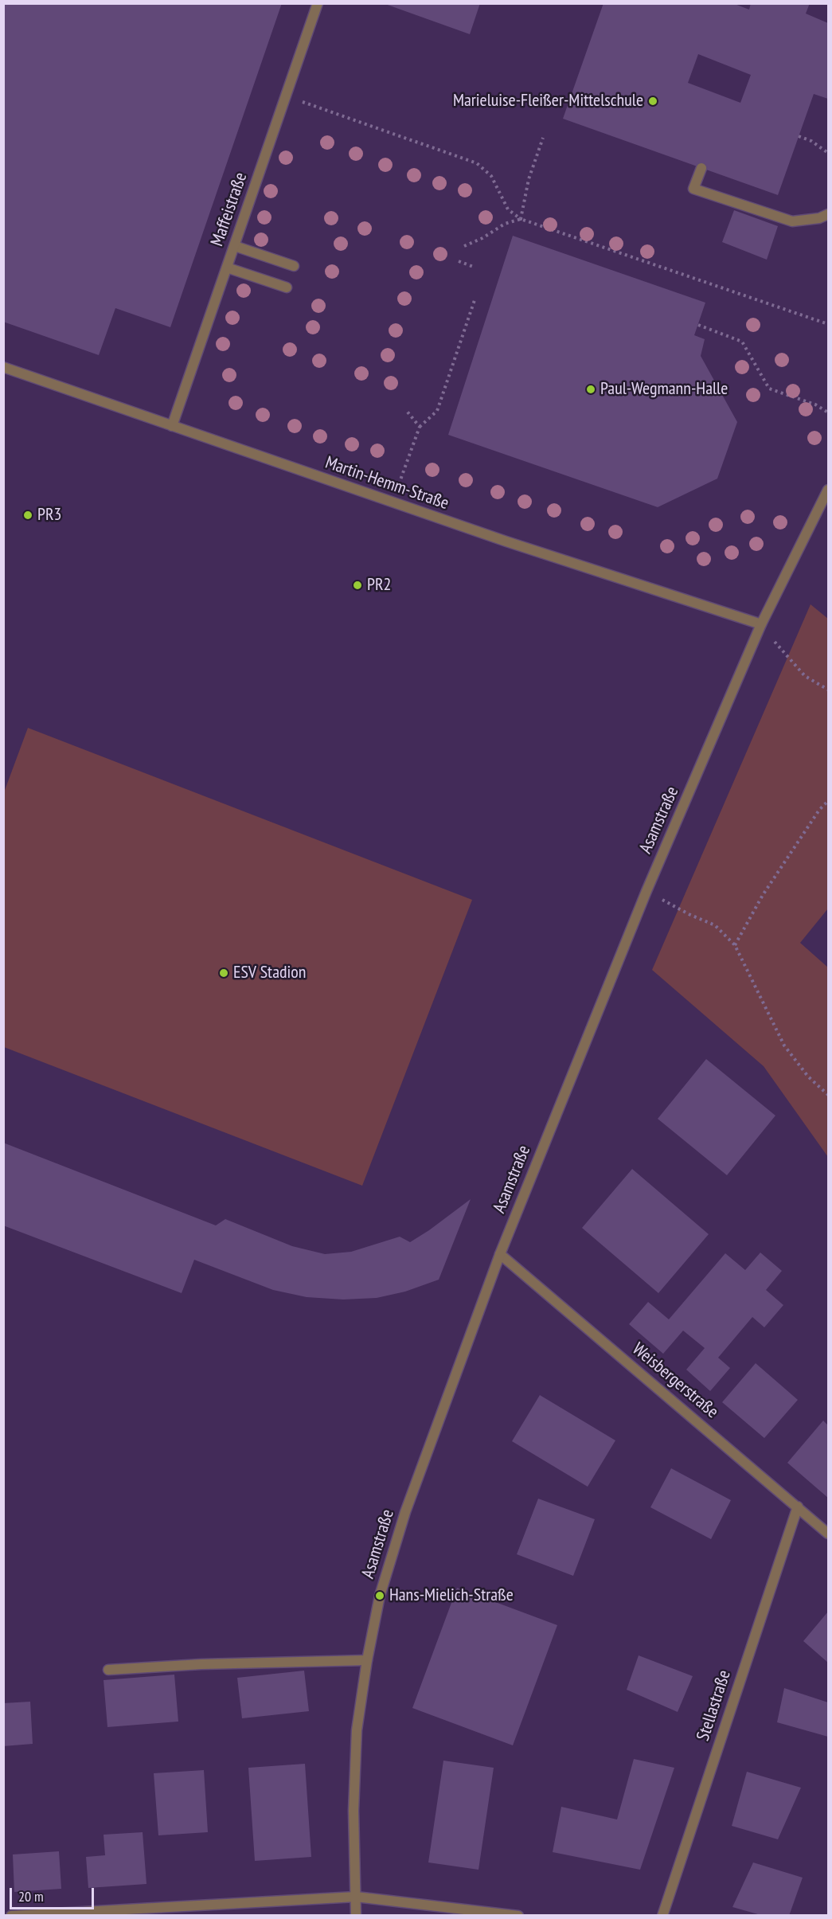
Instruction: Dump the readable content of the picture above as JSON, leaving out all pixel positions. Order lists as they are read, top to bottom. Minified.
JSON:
{"streets":{"street":["Maffeistraße","Martin-Hemm-Straße","Asamstraße","Weisbergerstraße","Stellastraße"]},"crossings":[["Maffeistraße","Martin-Hemm-Straße"],["Martin-Hemm-Straße","Asamstraße"],["Asamstraße","Weisbergerstraße"],["Weisbergerstraße","Stellastraße"]],"places":["Marieluise-Fleißer-Mittelschule","Paul-Wegmann-Halle","PR3","PR2","ESV Stadion","Hans-Mielich-Straße"],"scale_bar":"20 m"}
